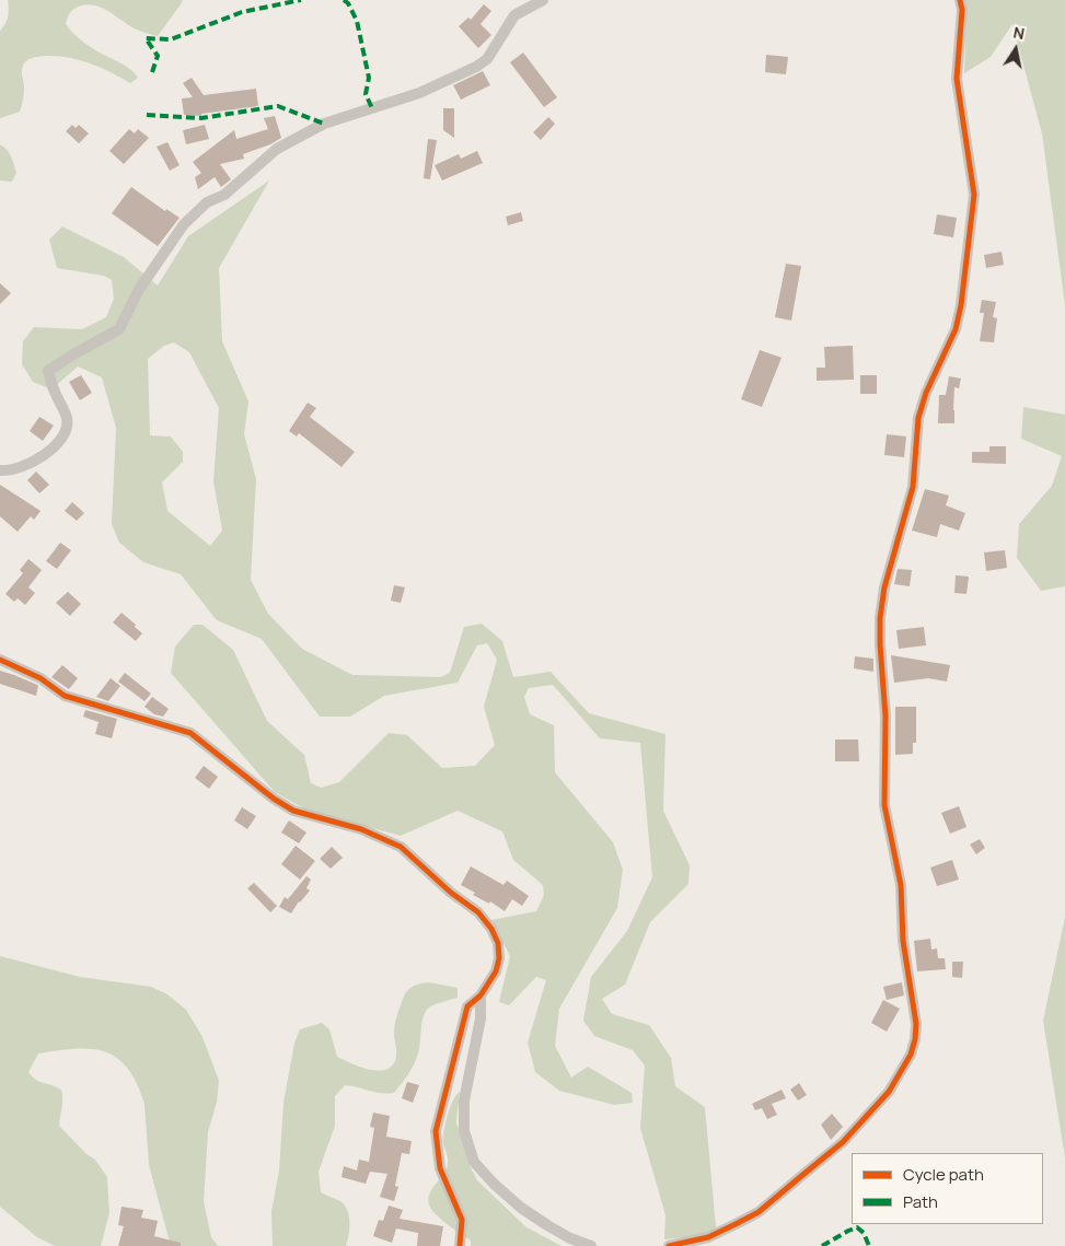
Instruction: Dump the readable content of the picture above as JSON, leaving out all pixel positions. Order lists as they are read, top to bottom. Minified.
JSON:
{"legend":["Cycle path","Path"],"north":"top"}
